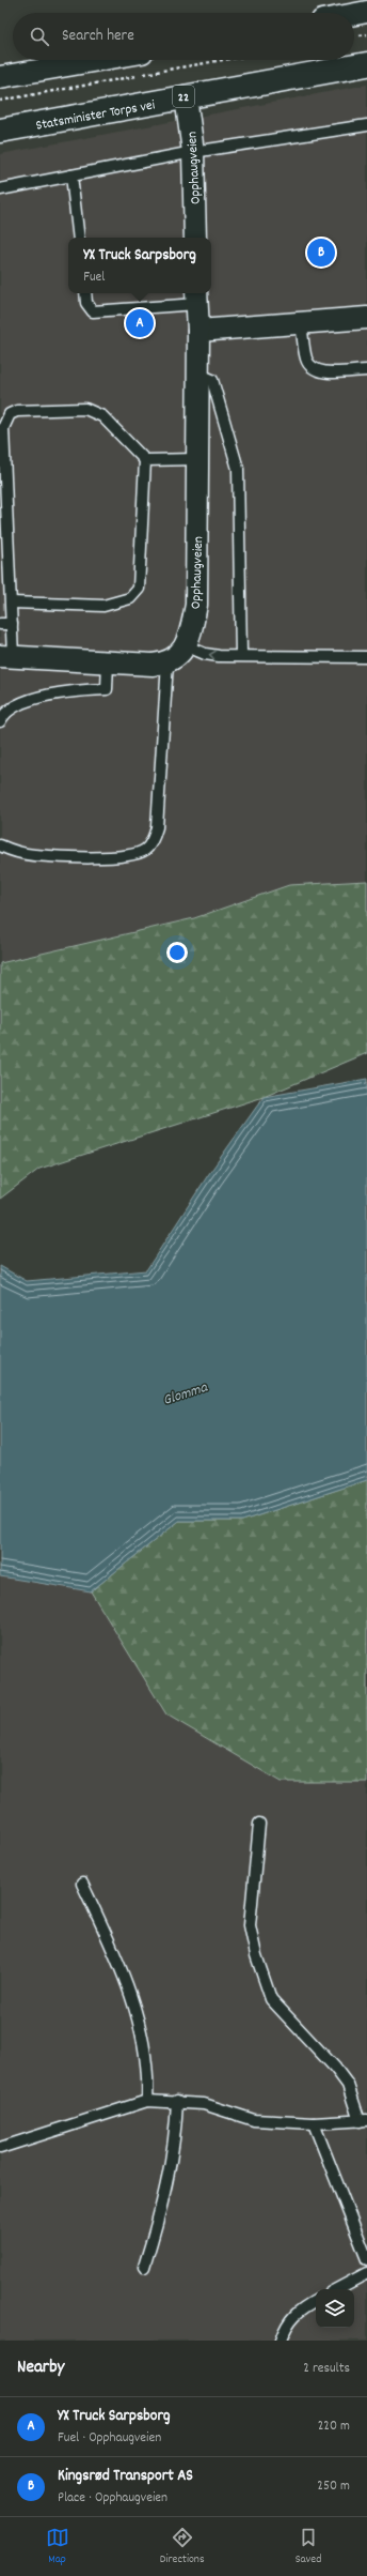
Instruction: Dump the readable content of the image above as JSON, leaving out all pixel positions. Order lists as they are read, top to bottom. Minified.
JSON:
{"streets":{"highway":["22","Statsminister Torps vei"],"street":["Opphaugveien"]},"crossings":[["Statsminister Torps vei","Opphaugveien"]],"water":["Glomma"],"page":{"search":"Search here","pins":["B","A"],"popup":["YX Truck Sarpsborg","Fuel"],"heading":["Nearby","2 results"],"list":[{"mark":"A","name":"YX Truck Sarpsborg","note":"Fuel · Opphaugveien","value":"220 m"},{"mark":"B","name":"Kingsrød Transport AS","note":"Place · Opphaugveien","value":"250 m"}],"nav":["Map","Directions","Saved"]}}
